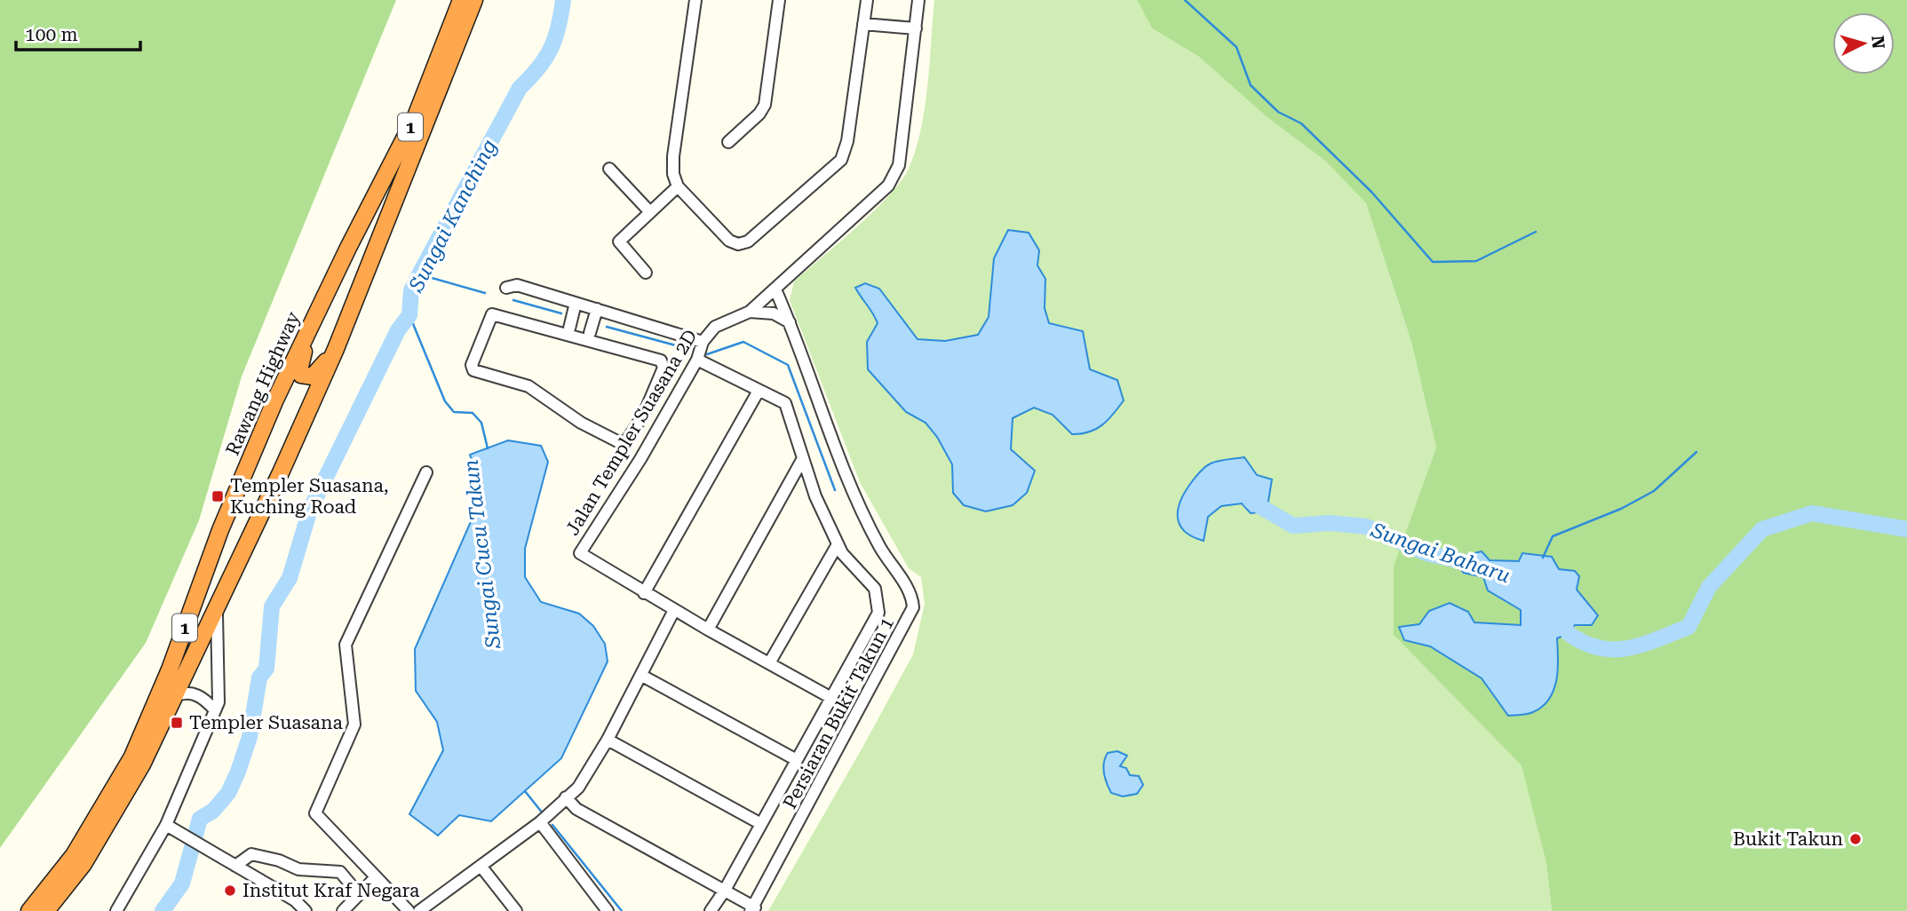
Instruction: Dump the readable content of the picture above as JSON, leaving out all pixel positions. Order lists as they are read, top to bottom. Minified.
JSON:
{"streets":{"highway":["1","Rawang Highway"],"street":["Jalan Templer Suasana 2D","Persiaran Bukit Takun 1"]},"water":["Sungai Kanching","Sungai Baharu","Sungai Cucu Takun"],"places":{"transit":["Templer Suasana, Kuching Road","Templer Suasana"],"other":["Bukit Takun","Institut Kraf Negara"]},"scale_bar":"100 m","north":"right"}
